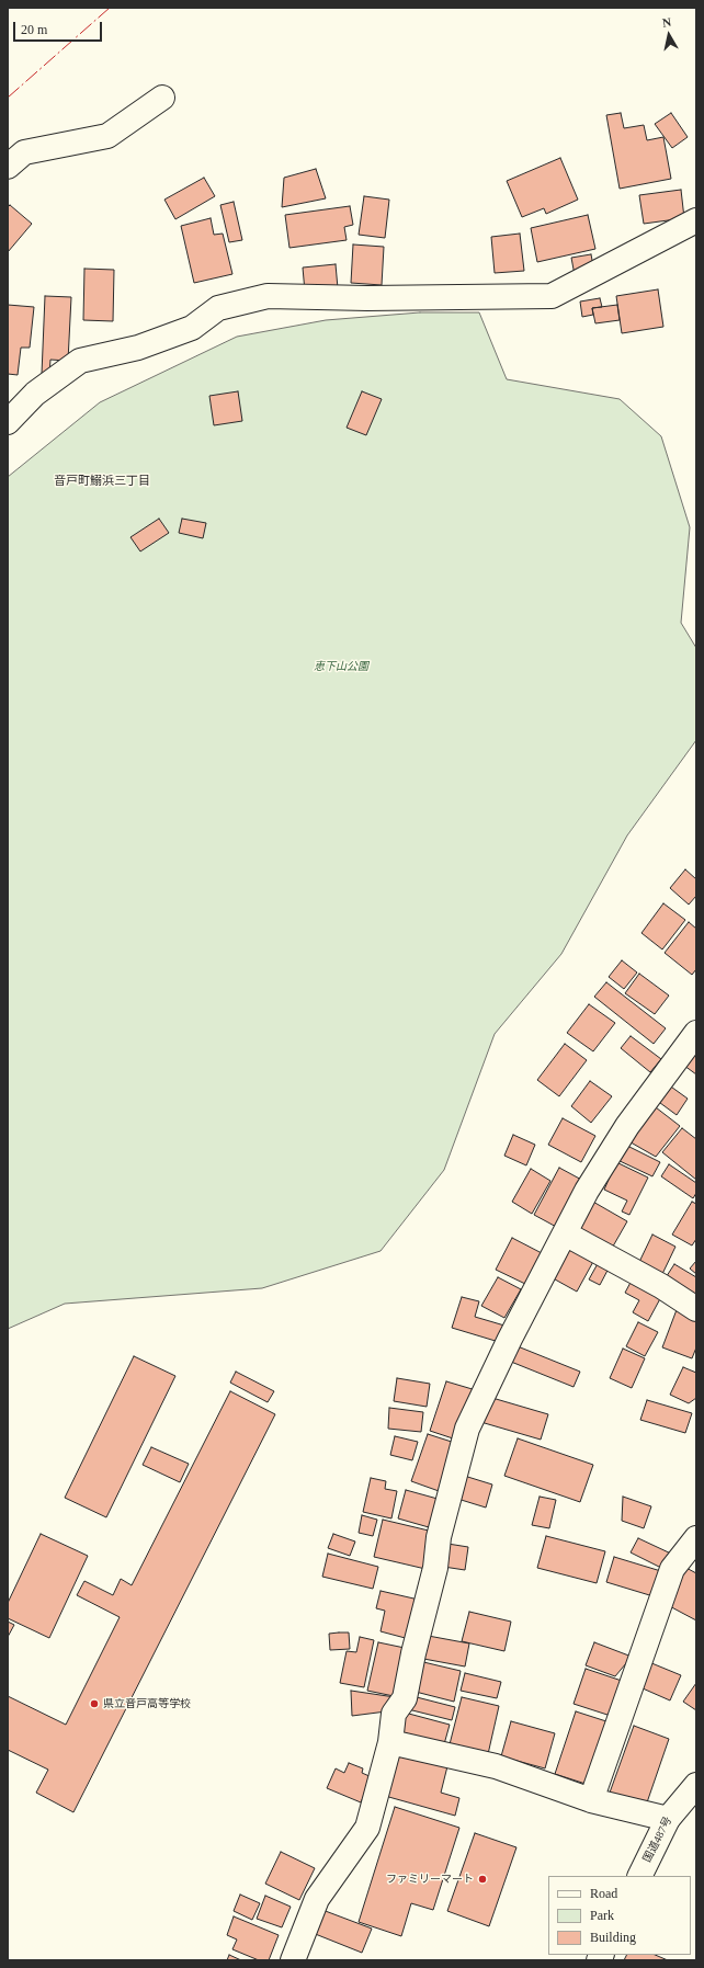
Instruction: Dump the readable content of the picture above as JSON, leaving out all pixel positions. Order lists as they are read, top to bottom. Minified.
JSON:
{"streets":{"main road":["国道487号"]},"districts":["音戸町鰯浜三丁目"],"parks":["恵下山公園"],"places":["県立音戸高等学校","ファミリーマート"],"legend":["Road","Park","Building"],"scale_bar":"20 m","north":"top"}
